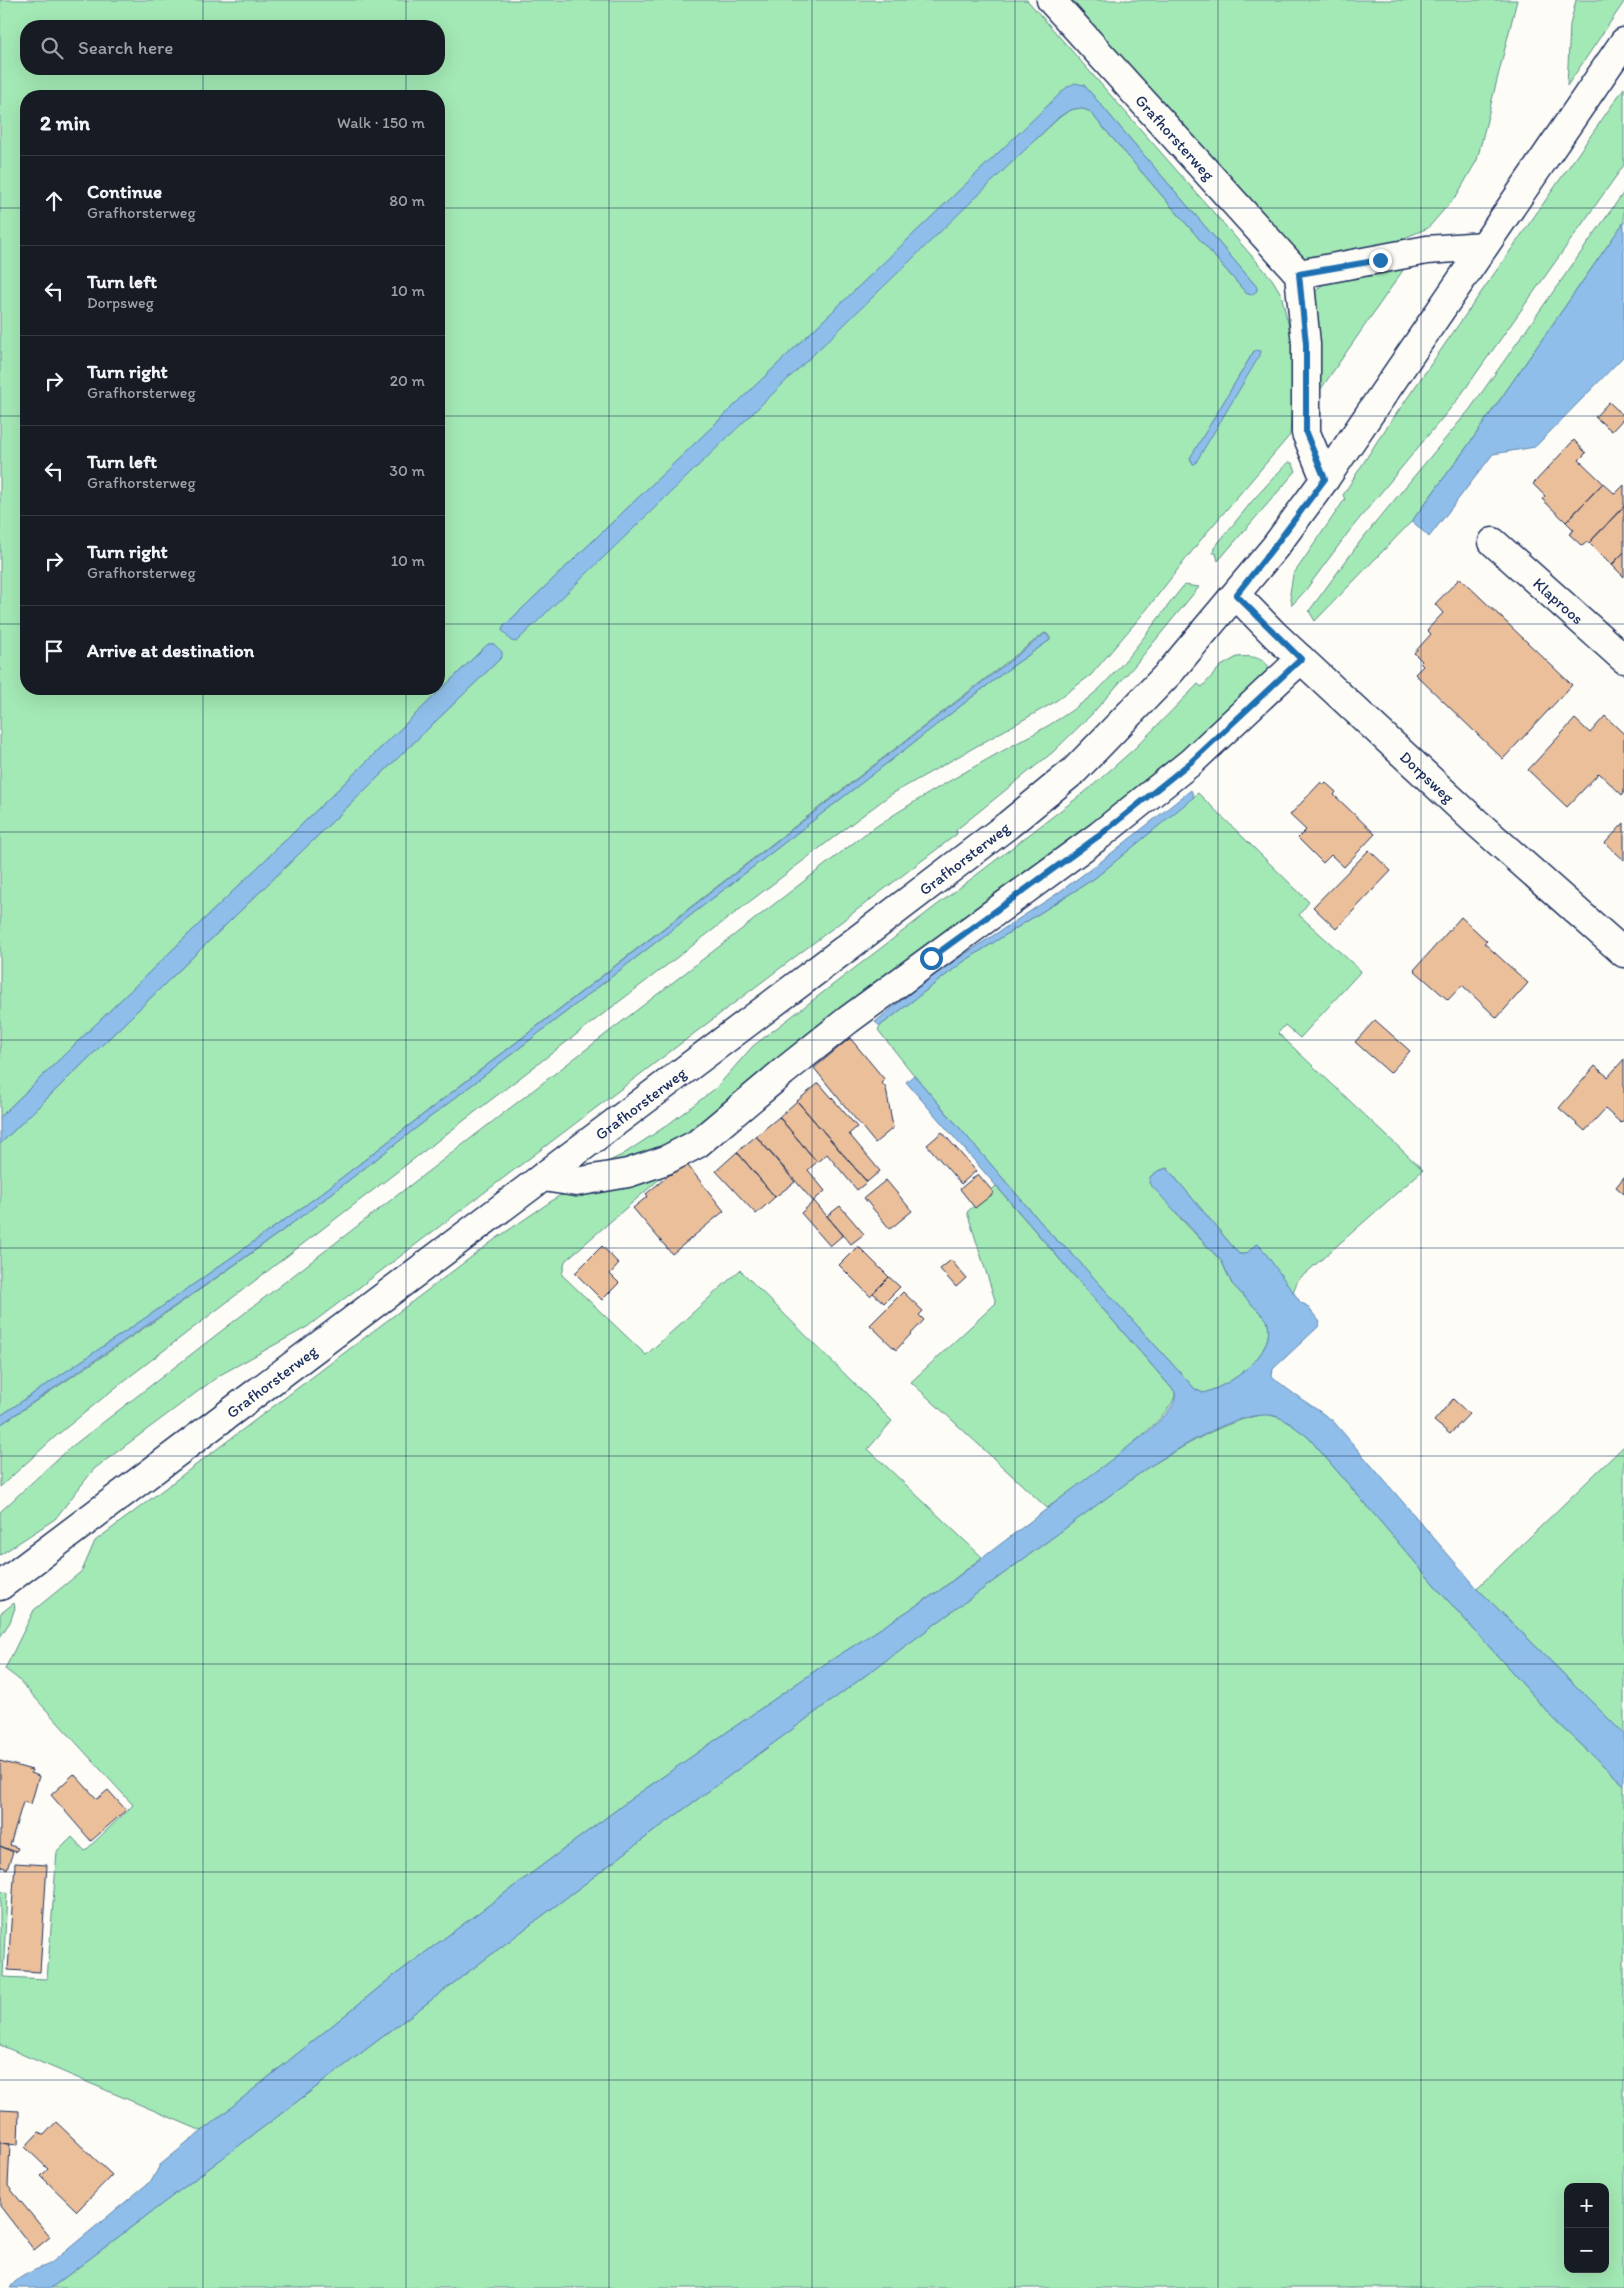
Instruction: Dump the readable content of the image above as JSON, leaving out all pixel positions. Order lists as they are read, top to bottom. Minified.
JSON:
{"streets":{"street":["Grafhorsterweg","Klaproos","Dorpsweg"]},"crossings":[["Grafhorsterweg","Dorpsweg"]],"page":{"search":"Search here","heading":["2 min","Walk · 150 m"],"list":[["Continue","Grafhorsterweg","80 m"],["Turn left","Dorpsweg","10 m"],["Turn right","Grafhorsterweg","20 m"],["Turn left","Grafhorsterweg","30 m"],["Turn right","Grafhorsterweg","10 m"],"Arrive at destination"],"map_buttons":["+","−"]}}
